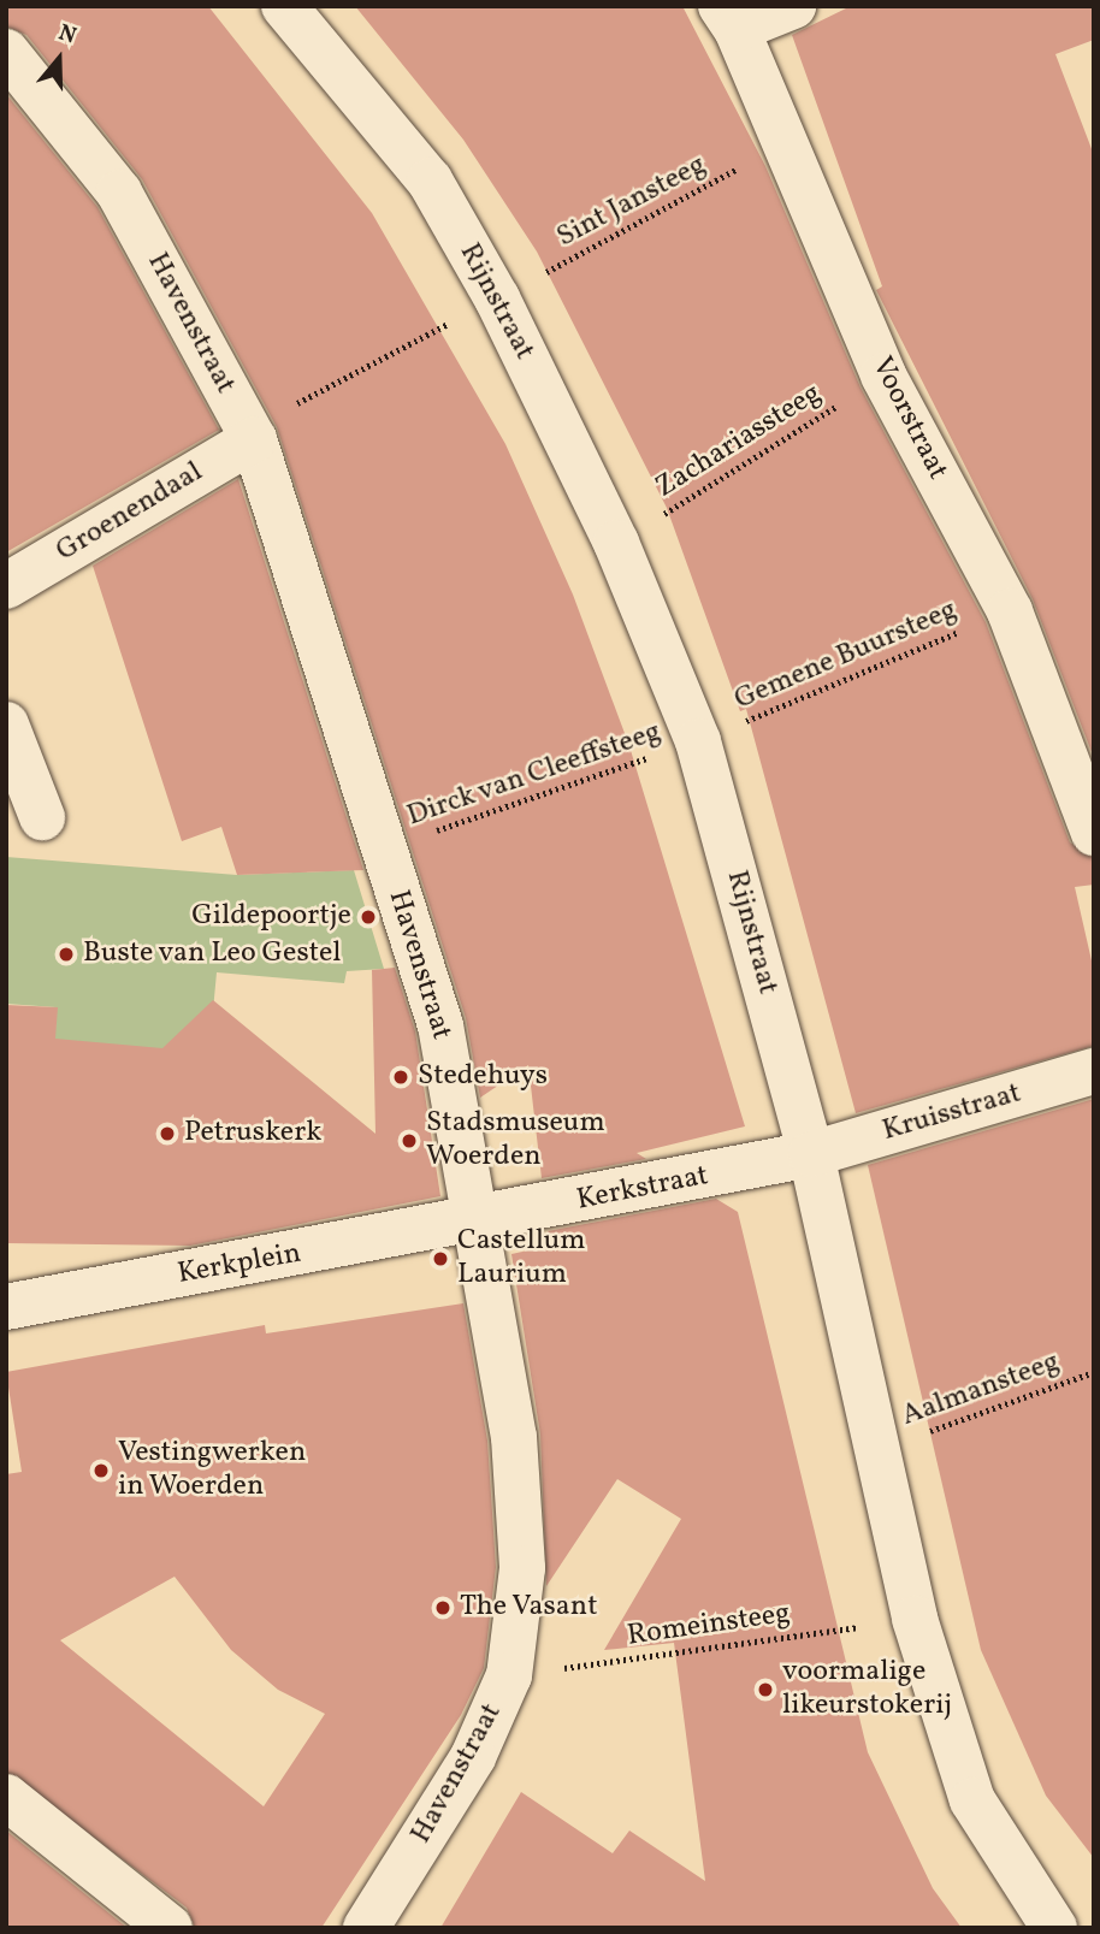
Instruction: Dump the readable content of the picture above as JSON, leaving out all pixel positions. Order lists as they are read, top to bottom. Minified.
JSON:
{"streets":{"street":["Rijnstraat","Havenstraat","Voorstraat","Groenendaal","Kruisstraat","Kerkstraat","Kerkplein"],"path":["Sint Jansteeg","Zachariassteeg","Gemene Buursteeg","Dirck van Cleeffsteeg","Aalmansteeg","Romeinsteeg"]},"crossings":[["Sint Jansteeg","Rijnstraat"],["Sint Jansteeg","Havenstraat"],["Sint Jansteeg","Voorstraat"],["Sint Jansteeg","Groenendaal"],["Rijnstraat","Zachariassteeg"],["Rijnstraat","Gemene Buursteeg"],["Rijnstraat","Dirck van Cleeffsteeg"],["Rijnstraat","Kruisstraat"],["Rijnstraat","Kerkstraat"],["Rijnstraat","Aalmansteeg"],["Rijnstraat","Romeinsteeg"],["Havenstraat","Groenendaal"],["Havenstraat","Dirck van Cleeffsteeg"],["Havenstraat","Kerkstraat"],["Havenstraat","Kerkplein"],["Havenstraat","Romeinsteeg"],["Voorstraat","Zachariassteeg"],["Voorstraat","Gemene Buursteeg"],["Gemene Buursteeg","Dirck van Cleeffsteeg"],["Kruisstraat","Kerkstraat"],["Kerkstraat","Kerkplein"]],"places":["Gildepoortje","Buste van Leo Gestel","Stedehuys","Petruskerk","Stadsmuseum Woerden","Castellum Laurium","Vestingwerken in Woerden","The Vasant","voormalige likeurstokerij"],"north":"top"}
